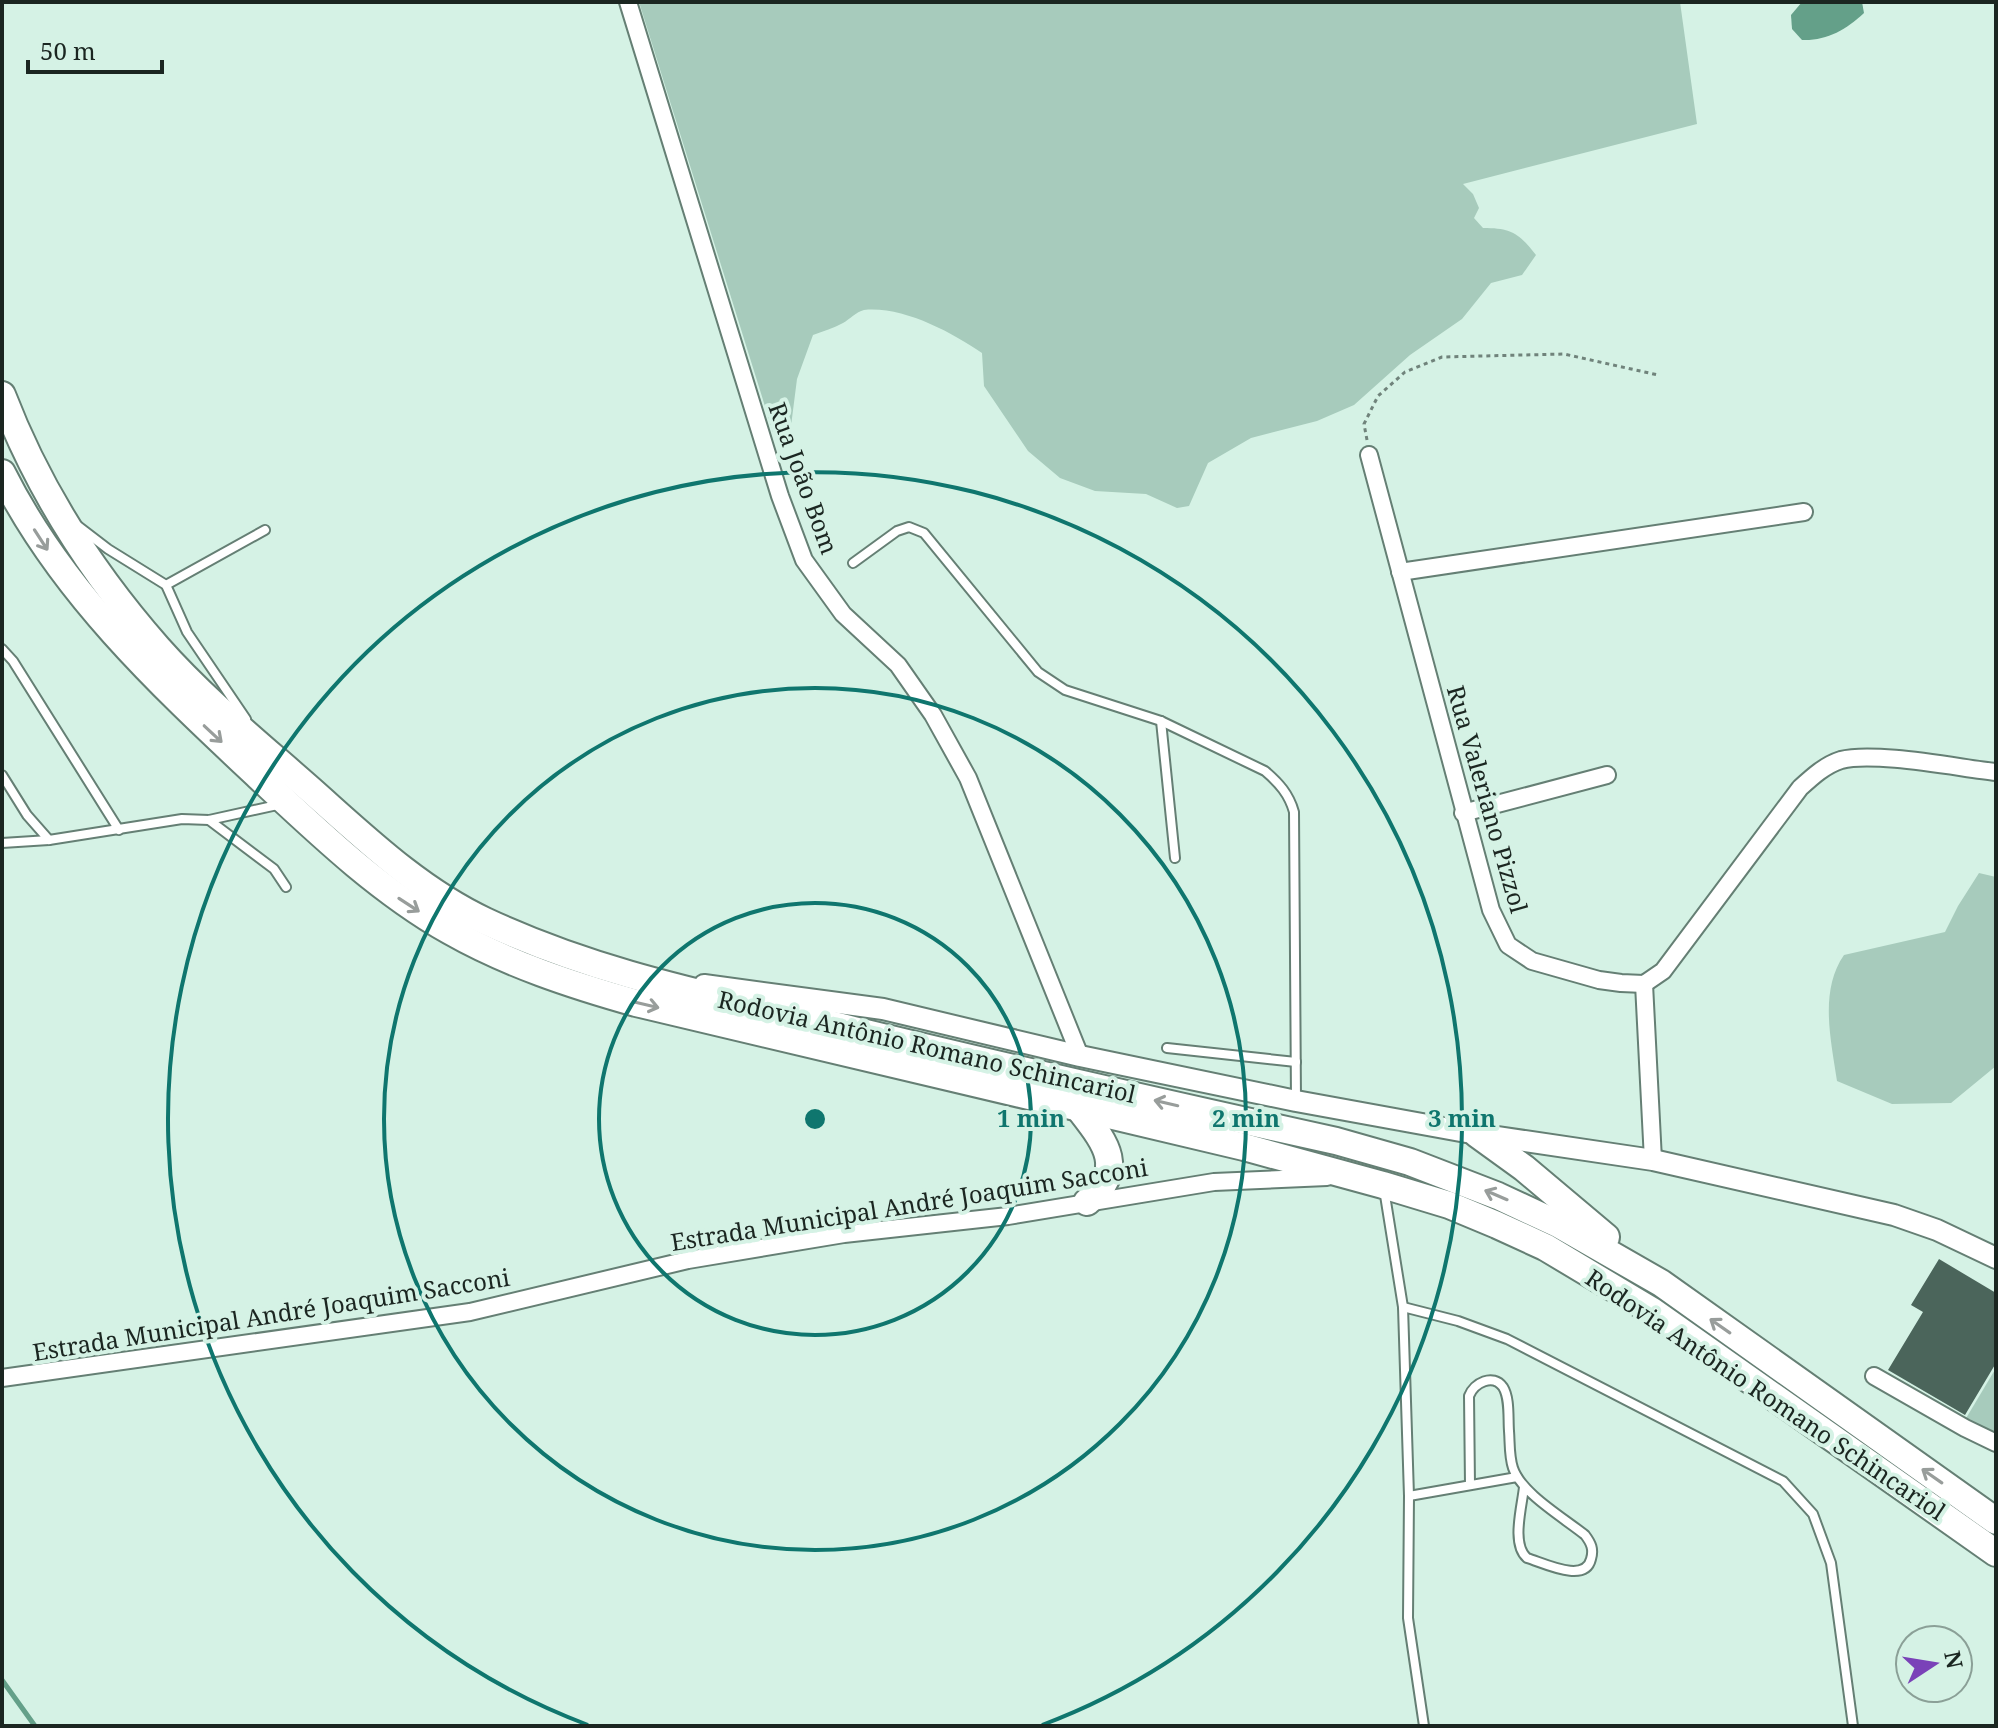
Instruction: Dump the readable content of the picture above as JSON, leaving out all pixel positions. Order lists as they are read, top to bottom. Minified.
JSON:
{"streets":{"highway":["Rodovia Antônio Romano Schincariol"],"street":["Rua João Bom","Rua Valeriano Pizzol","Estrada Municipal André Joaquim Sacconi"]},"crossings":[["Rodovia Antônio Romano Schincariol","Estrada Municipal André Joaquim Sacconi"]],"scale_bar":"50 m","north":"right","rings":["1 min","2 min","3 min"]}
